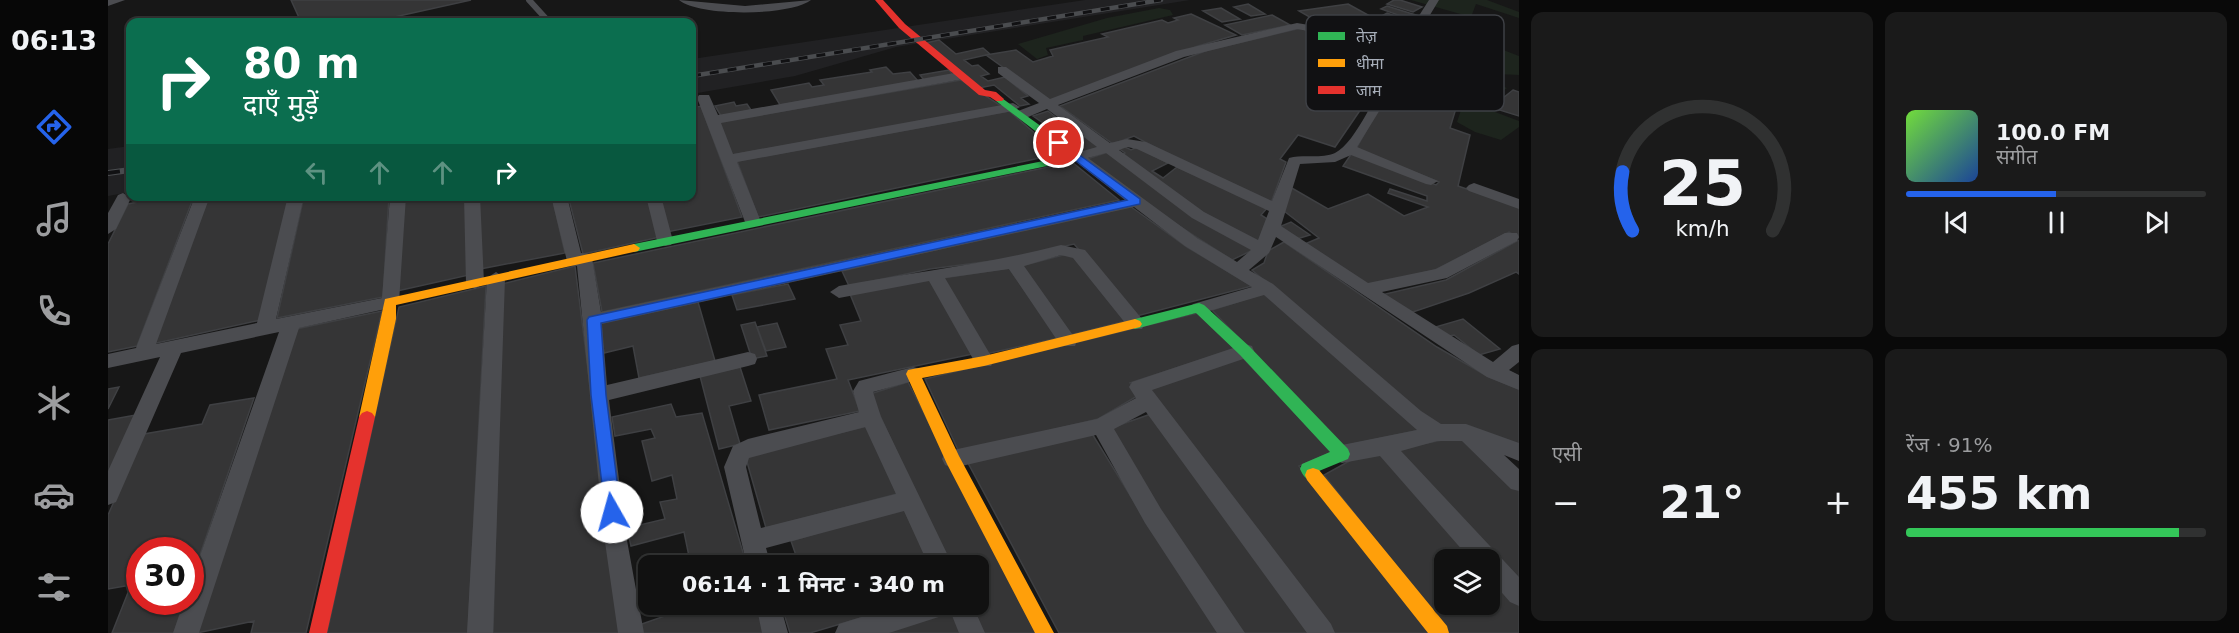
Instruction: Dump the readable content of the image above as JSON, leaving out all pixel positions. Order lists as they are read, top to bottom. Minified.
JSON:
{"legend":["तेज़","धीमा","जाम"],"page":{"tabs":"06:13","turn":["80 m","दाएँ मुड़ें"],"song":["100.0 FM","संगीत"],"tile":["एसी",["रेंज · 91%","455 km"]],"heat":["−","21°","+"],"limit":"30","trip":"06:14 · 1 मिनट · 340 m","gauge":["25","km/h"]}}
